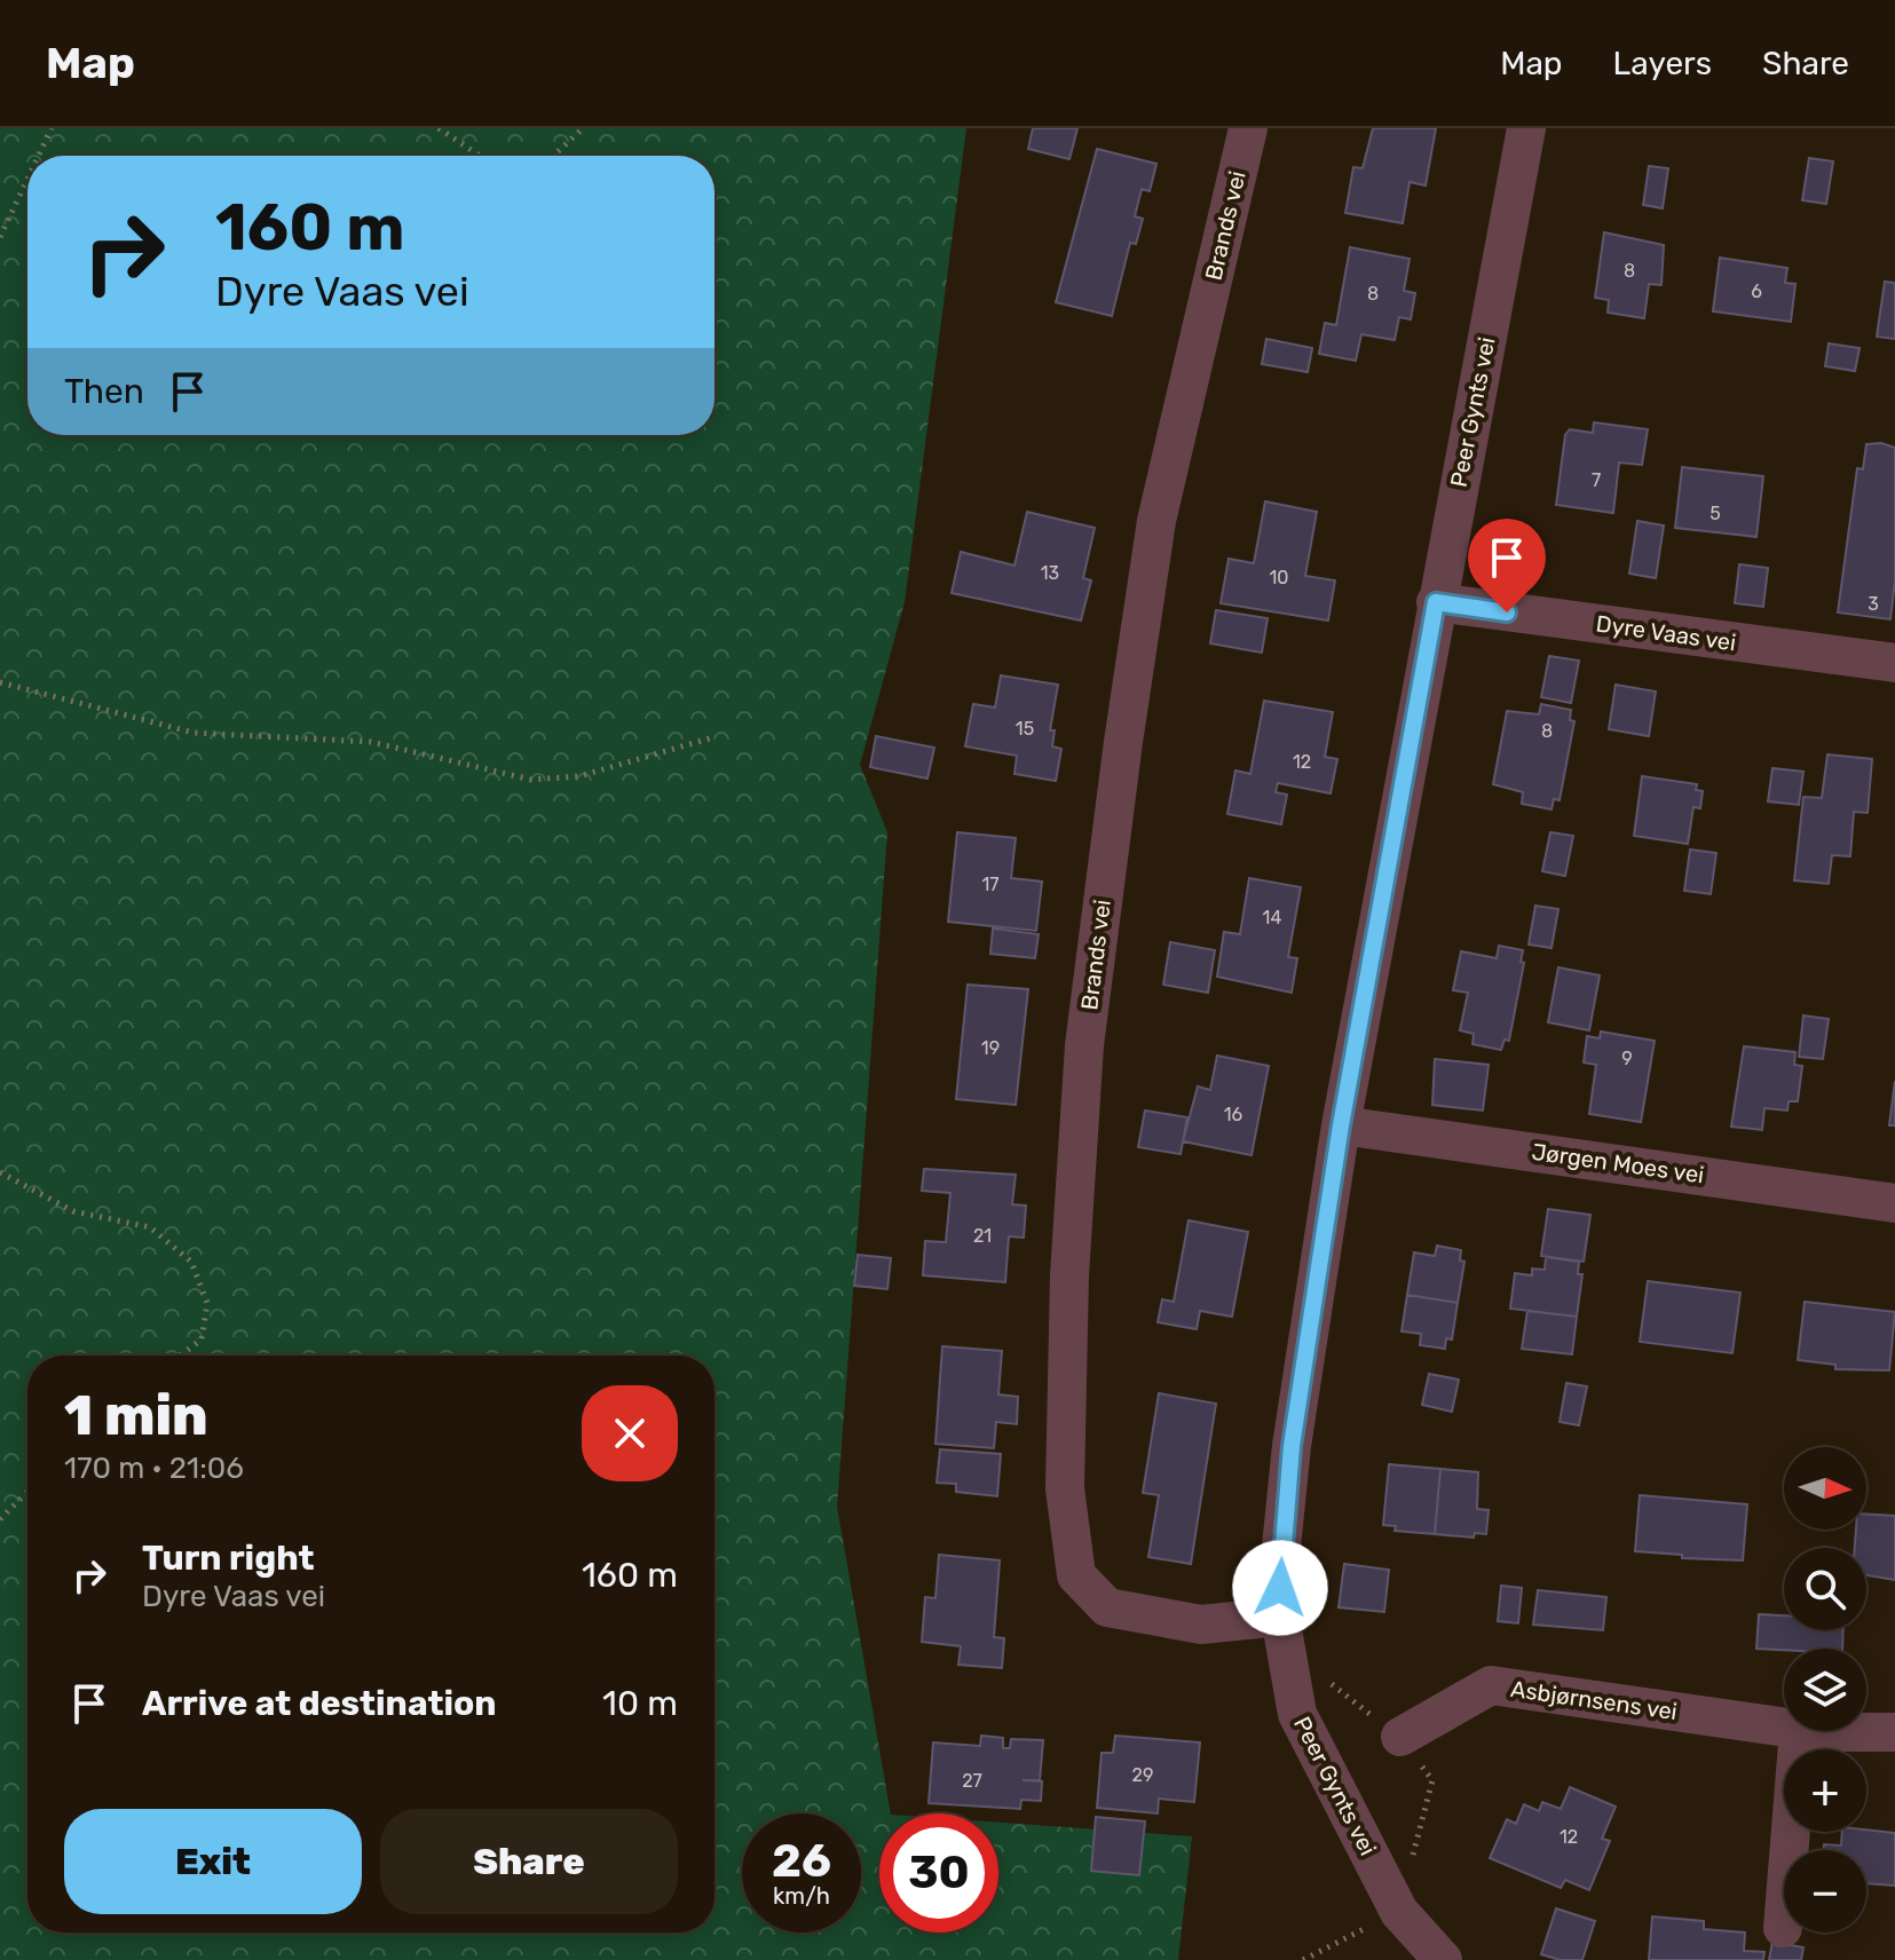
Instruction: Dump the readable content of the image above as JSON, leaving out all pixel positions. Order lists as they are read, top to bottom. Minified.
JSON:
{"streets":{"street":["Brands vei","Peer Gynts vei","Dyre Vaas vei","Jørgen Moes vei","Asbjørnsens vei"]},"crossings":[["Brands vei","Peer Gynts vei"],["Peer Gynts vei","Dyre Vaas vei"],["Peer Gynts vei","Jørgen Moes vei"]],"house_numbers":["8","6","8","7","5","13","10","3","15","8","12","17","14","19","9","16","21","29","27","12"],"north":"right","page":{"header":"Map","nav":["Map","Layers","Share"],"turn":["160 m","Dyre Vaas vei"],"then":"Then","heading":["1 min","170 m · 21:06"],"map_buttons":["+","−"],"list":[{"name":"Turn right","note":"Dyre Vaas vei","value":"160 m"},{"name":"Arrive at destination","value":"10 m"}],"buttons":["Exit","Share"],"speed":"26 km/h","limit":"30"}}
